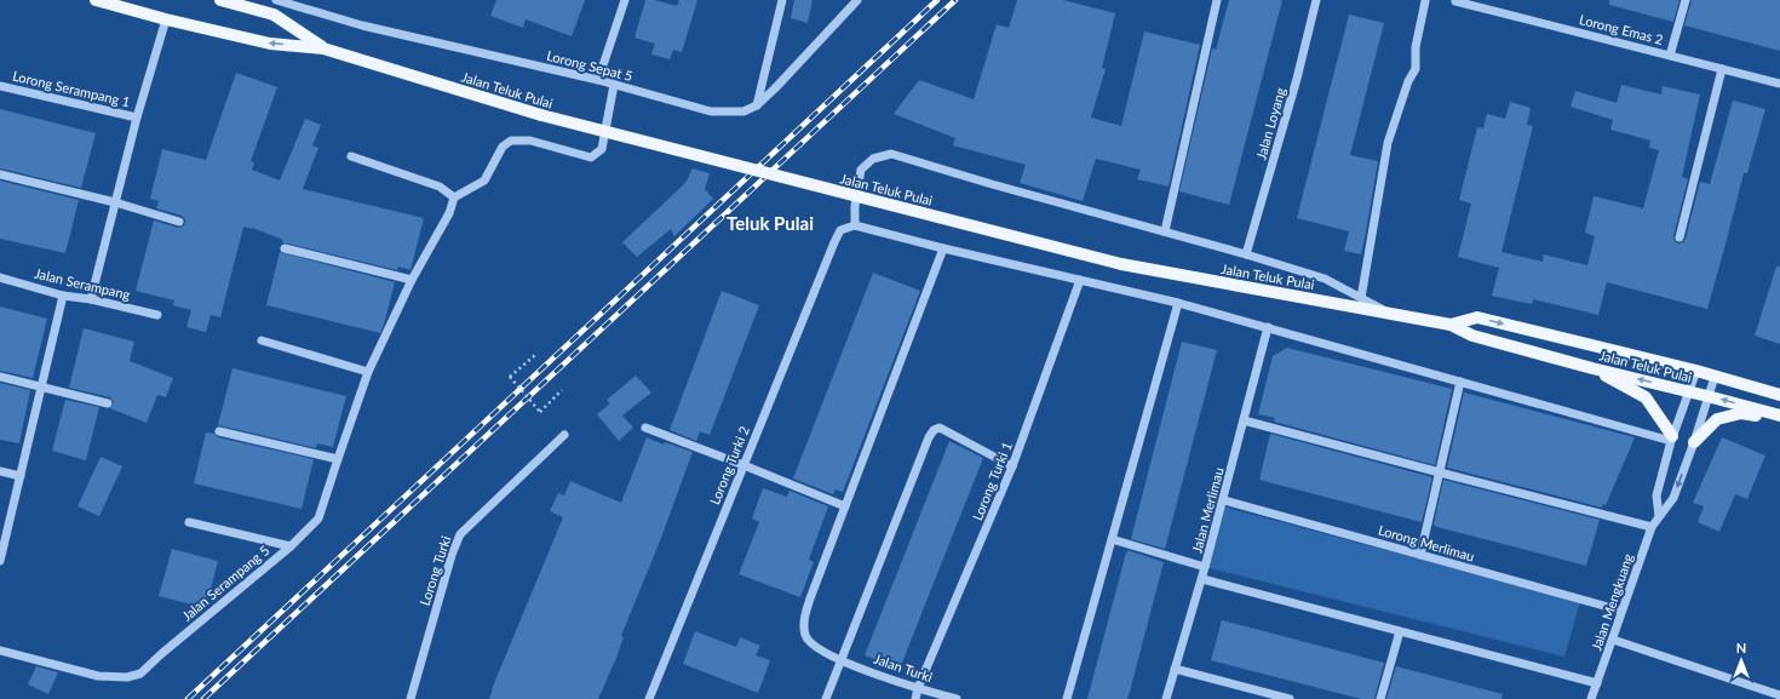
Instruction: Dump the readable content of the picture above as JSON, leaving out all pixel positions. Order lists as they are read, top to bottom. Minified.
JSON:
{"streets":{"main road":["Jalan Teluk Pulai"],"street":["Lorong Emas 2","Lorong Sepat 5","Lorong Serampang 1","Jalan Loyang","Jalan Serampang","Lorong Turki 2","Lorong Turki 1","Jalan Merlimau","Lorong Merlimau","Lorong Turki","Jalan Serampang 5","Jalan Mengkuang","Jalan Turki"]},"crossings":[["Jalan Teluk Pulai","Jalan Mengkuang"],["Lorong Turki 1","Jalan Turki"],["Jalan Merlimau","Lorong Merlimau"],["Lorong Merlimau","Jalan Mengkuang"]],"districts":["Teluk Pulai"],"north":"top"}
